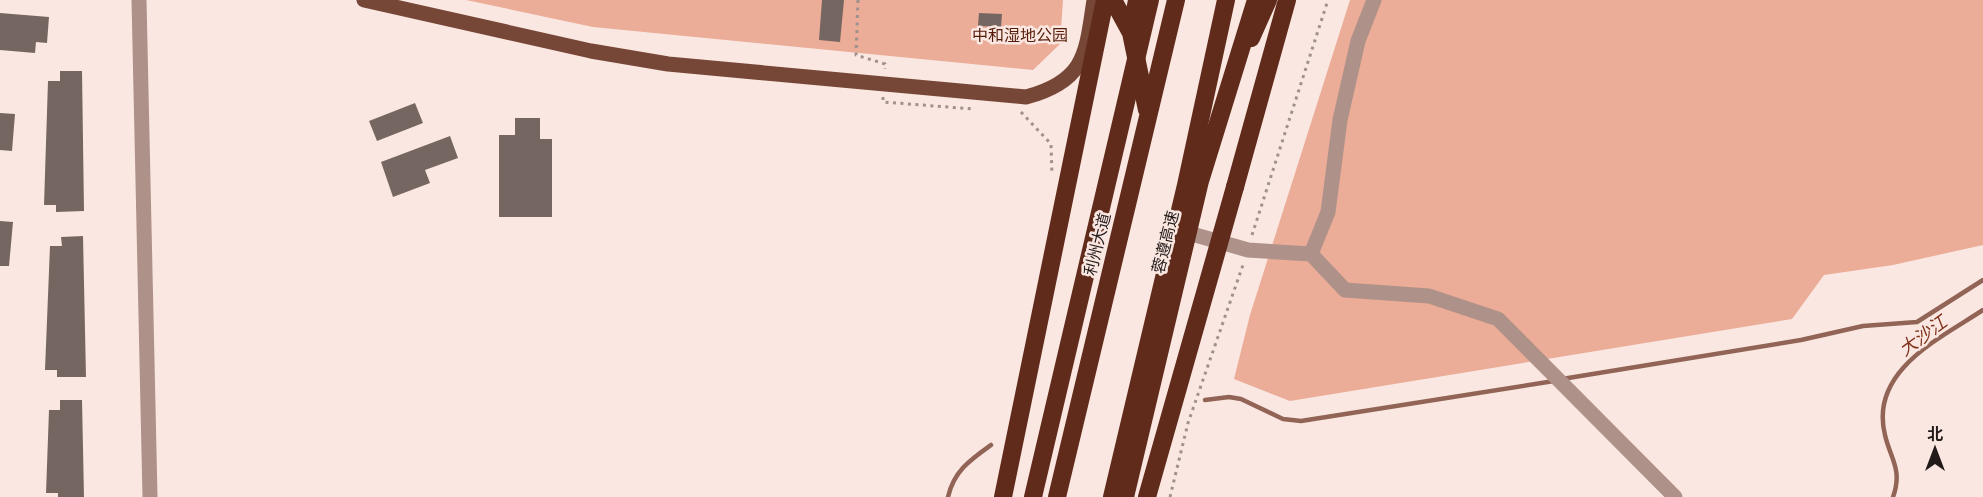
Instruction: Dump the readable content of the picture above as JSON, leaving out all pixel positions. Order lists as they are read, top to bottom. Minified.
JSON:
{"streets":{"highway":["蓉遵高速","利州大道"]},"water":["大沙江"],"parks":["中和湿地公园"],"north":"top"}
